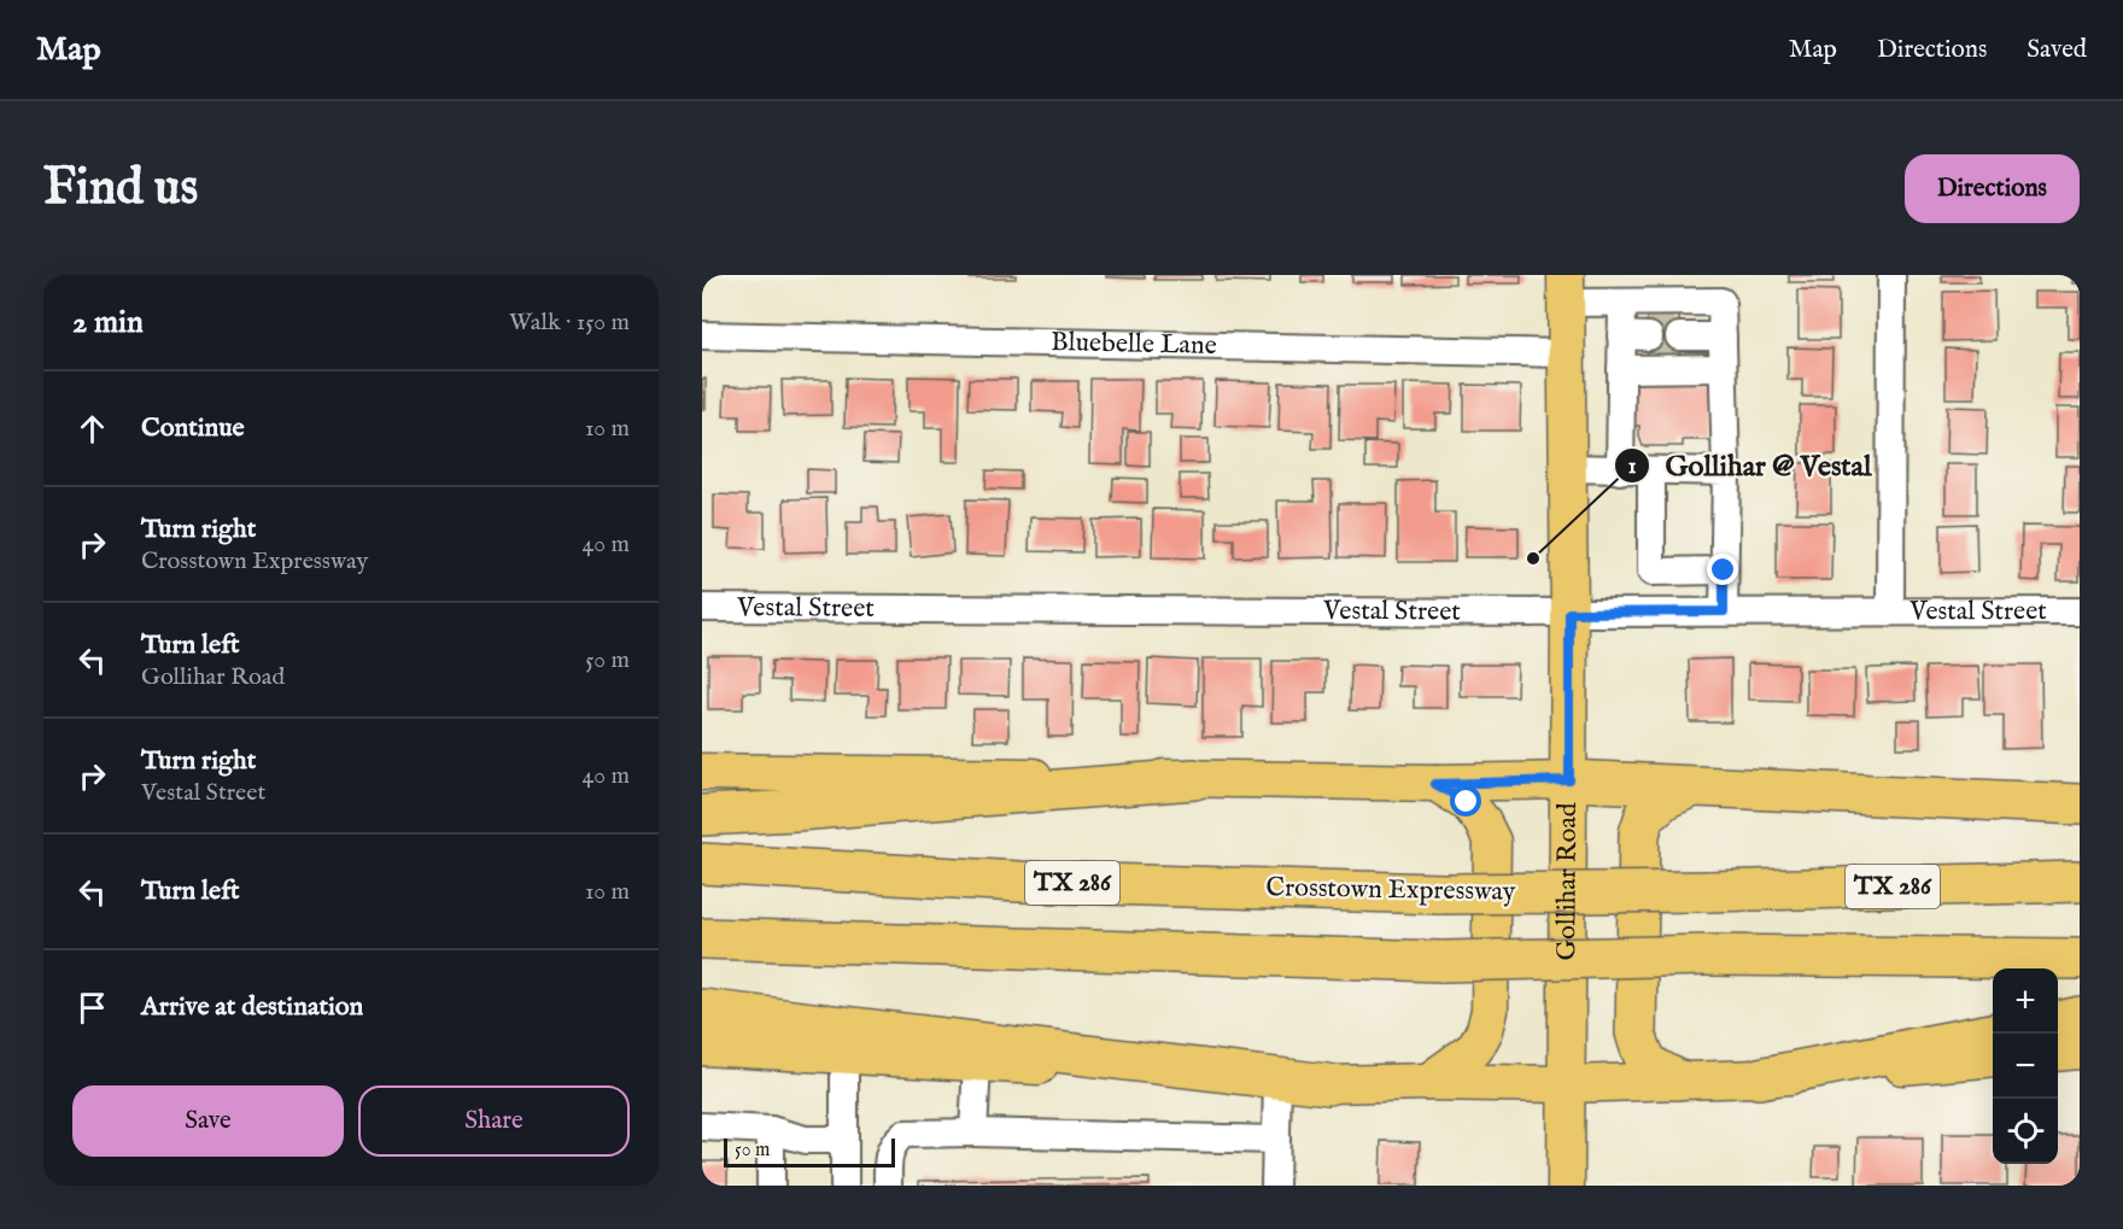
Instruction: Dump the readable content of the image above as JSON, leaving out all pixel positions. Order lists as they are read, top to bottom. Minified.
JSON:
{"streets":{"highway":["TX 286","Crosstown Expressway"],"main road":["Gollihar Road"],"street":["Bluebelle Lane","Vestal Street"]},"crossings":[["Bluebelle Lane","Gollihar Road"],["Vestal Street","Gollihar Road"]],"places":["Gollihar @ Vestal"],"scale_bar":"50 m","page":{"header":"Map","nav":["Map","Directions","Saved"],"buttons":["Directions",["Save","Share"]],"title":"Find us","heading":["2 min","Walk · 150 m"],"list":[["Continue","10 m"],["Turn right","Crosstown Expressway","40 m"],["Turn left","Gollihar Road","50 m"],["Turn right","Vestal Street","40 m"],["Turn left","10 m"],"Arrive at destination"],"map_buttons":["+","−"],"scale":"50 m"}}
